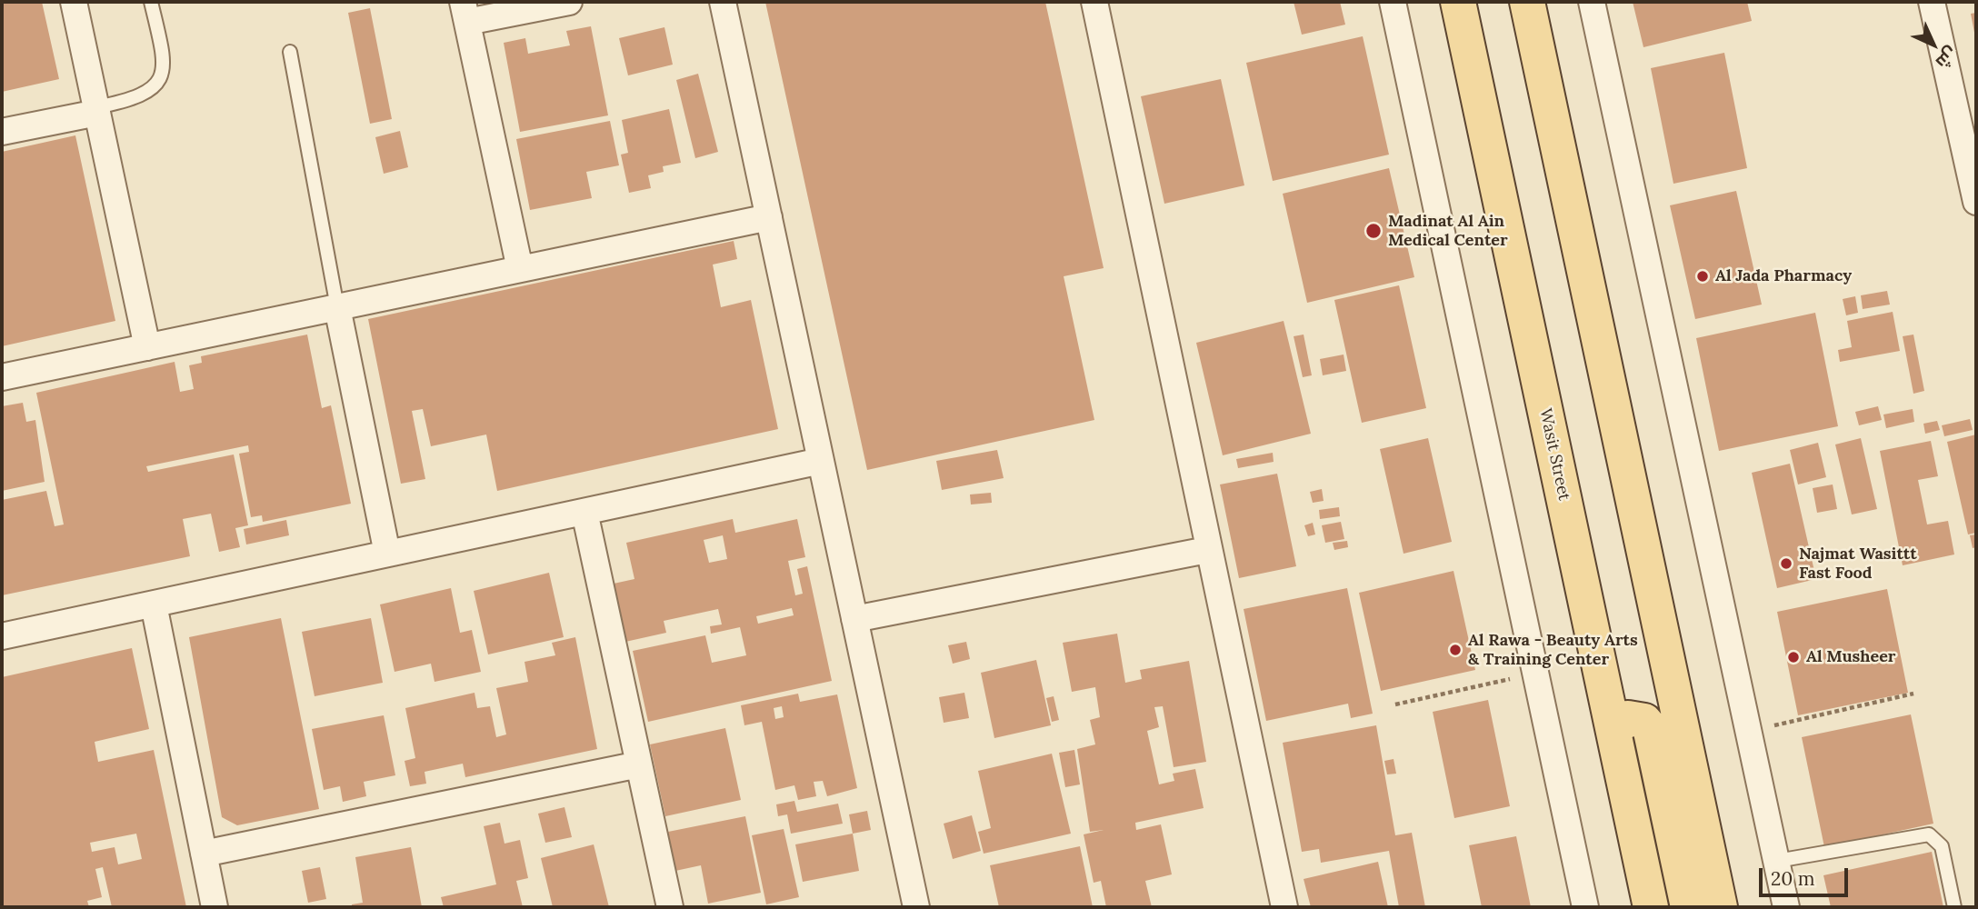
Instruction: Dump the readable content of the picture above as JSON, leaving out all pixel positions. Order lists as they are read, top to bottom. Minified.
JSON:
{"streets":{"main road":["Wasit Street"]},"places":["Madinat Al Ain Medical Center","Al Jada Pharmacy","Najmat Wasittt Fast Food","Al Rawa - Beauty Arts & Training Center","Al Musheer"],"scale_bar":"20 m","north":"bottom right"}
